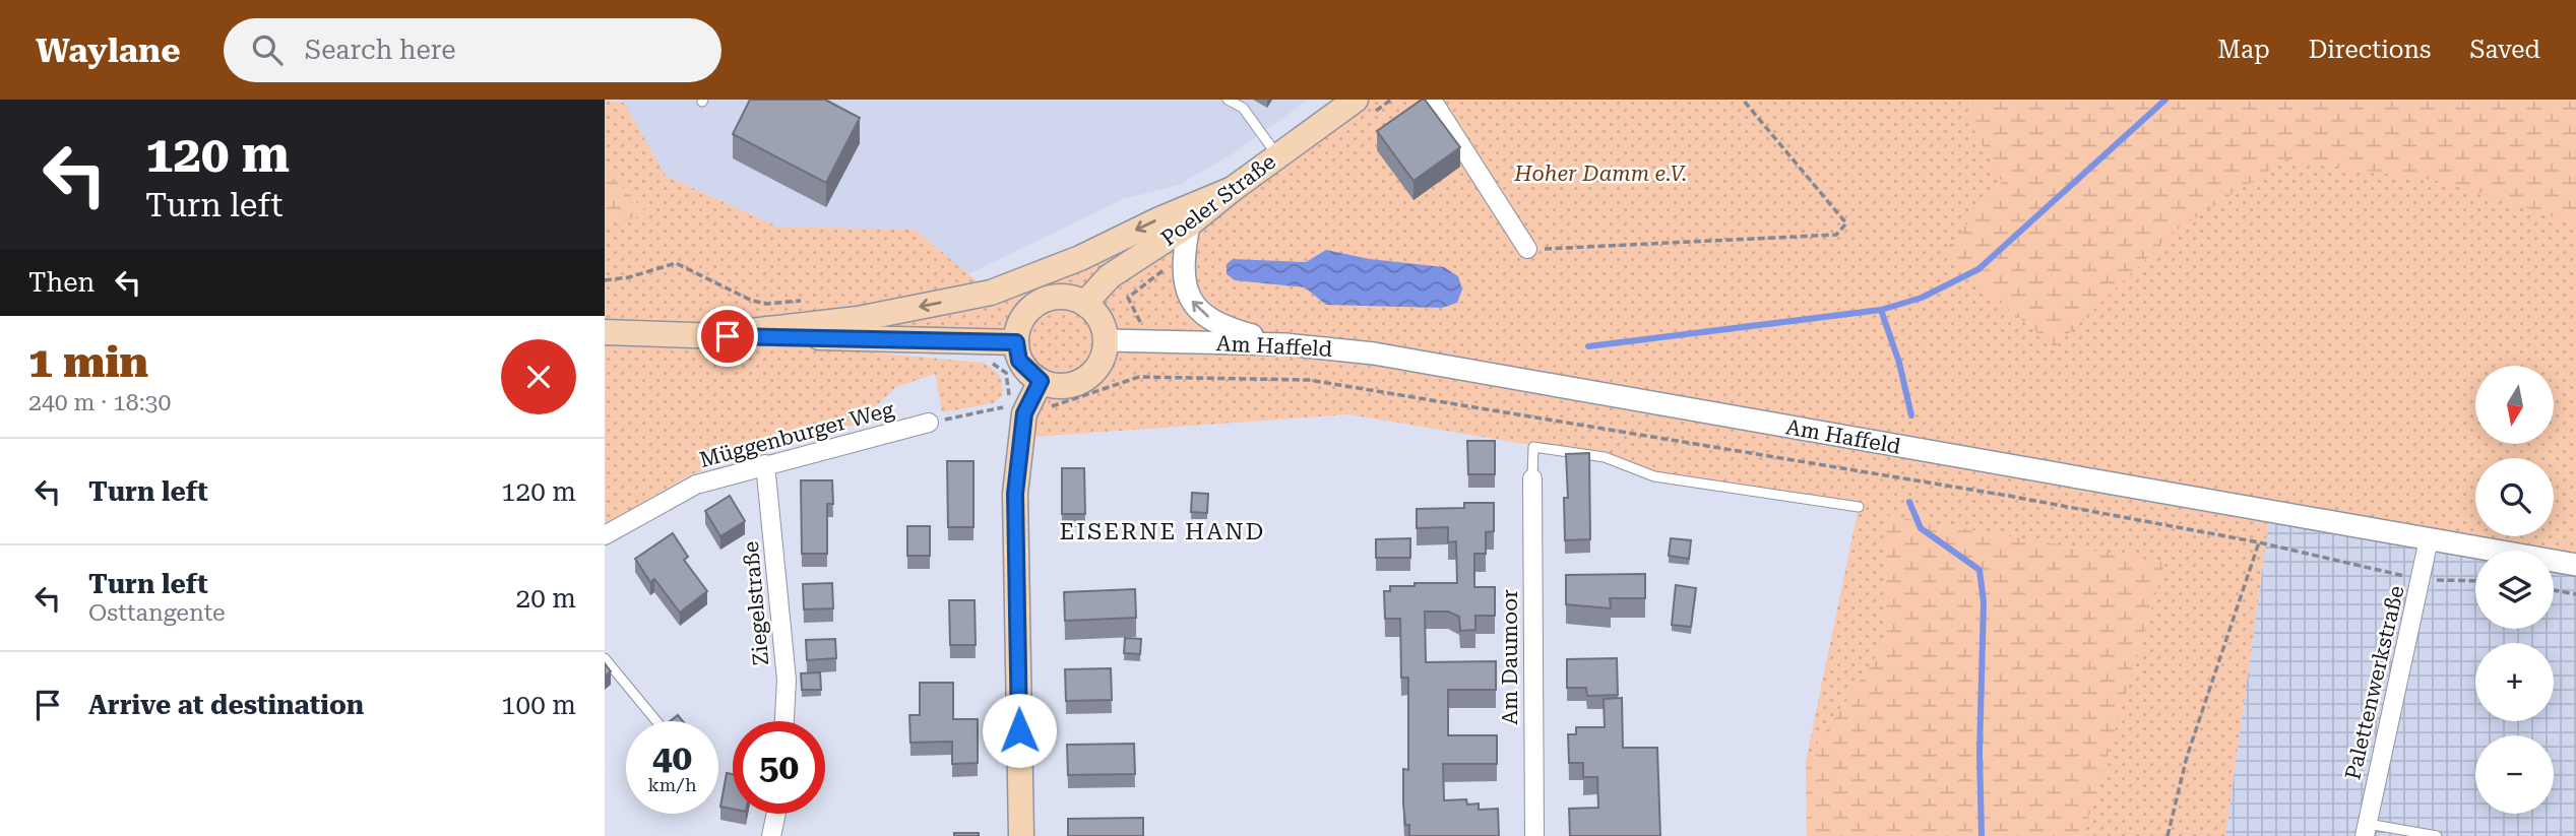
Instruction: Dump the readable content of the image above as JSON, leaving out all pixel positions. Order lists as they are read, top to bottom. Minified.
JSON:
{"streets":{"main road":["Poeler Straße"],"street":["Am Haffeld","Müggenburger Weg","Ziegelstraße","Am Daumoor","Palettenwerkstraße"]},"crossings":[["Poeler Straße","Am Haffeld"],["Am Haffeld","Palettenwerkstraße"],["Müggenburger Weg","Ziegelstraße"]],"districts":["EISERNE HAND"],"parks":["Hoher Damm e.V."],"north":"bottom","page":{"header":"Waylane","search":"Search here","nav":["Map","Directions","Saved"],"turn":["120 m","Turn left"],"then":"Then","heading":["1 min","240 m · 18:30"],"map_buttons":["+","−"],"list":[{"name":"Turn left","value":"120 m"},{"name":"Turn left","note":"Osttangente","value":"20 m"},{"name":"Arrive at destination","value":"100 m"}],"speed":"40 km/h","limit":"50"}}
